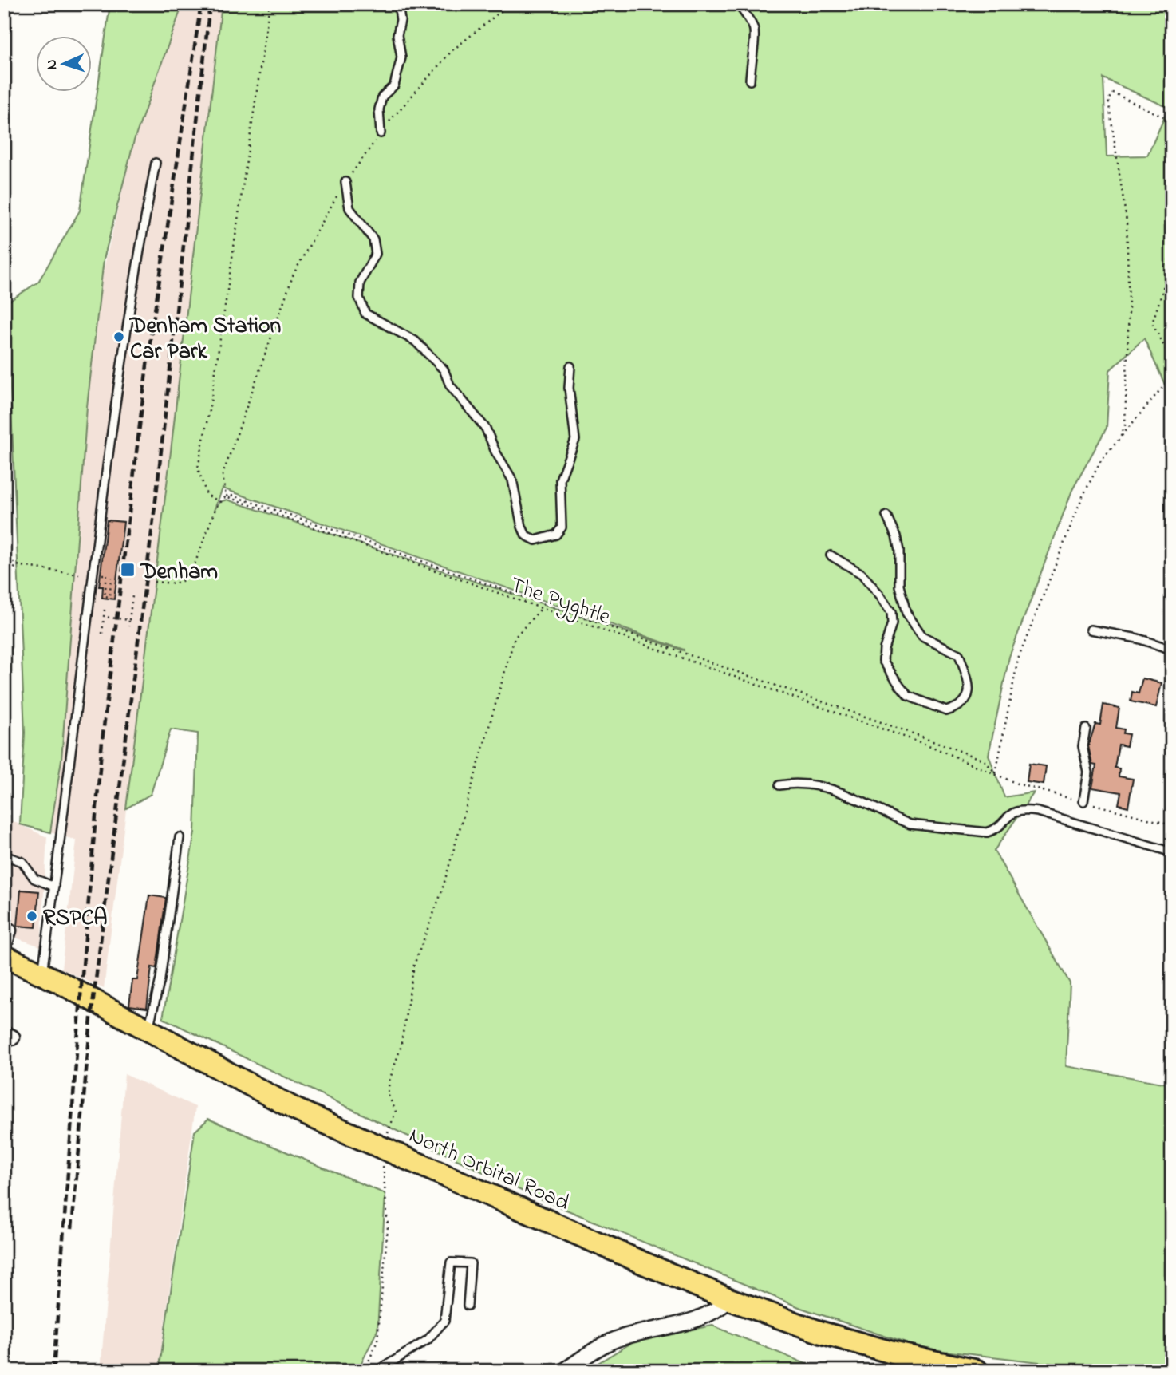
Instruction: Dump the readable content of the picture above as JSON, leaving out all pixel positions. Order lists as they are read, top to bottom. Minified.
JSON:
{"streets":{"main road":["North Orbital Road"],"path":["The Pyghtle"]},"places":{"other":["Denham Station Car Park","RSPCA"],"transit":["Denham"]},"north":"left"}
